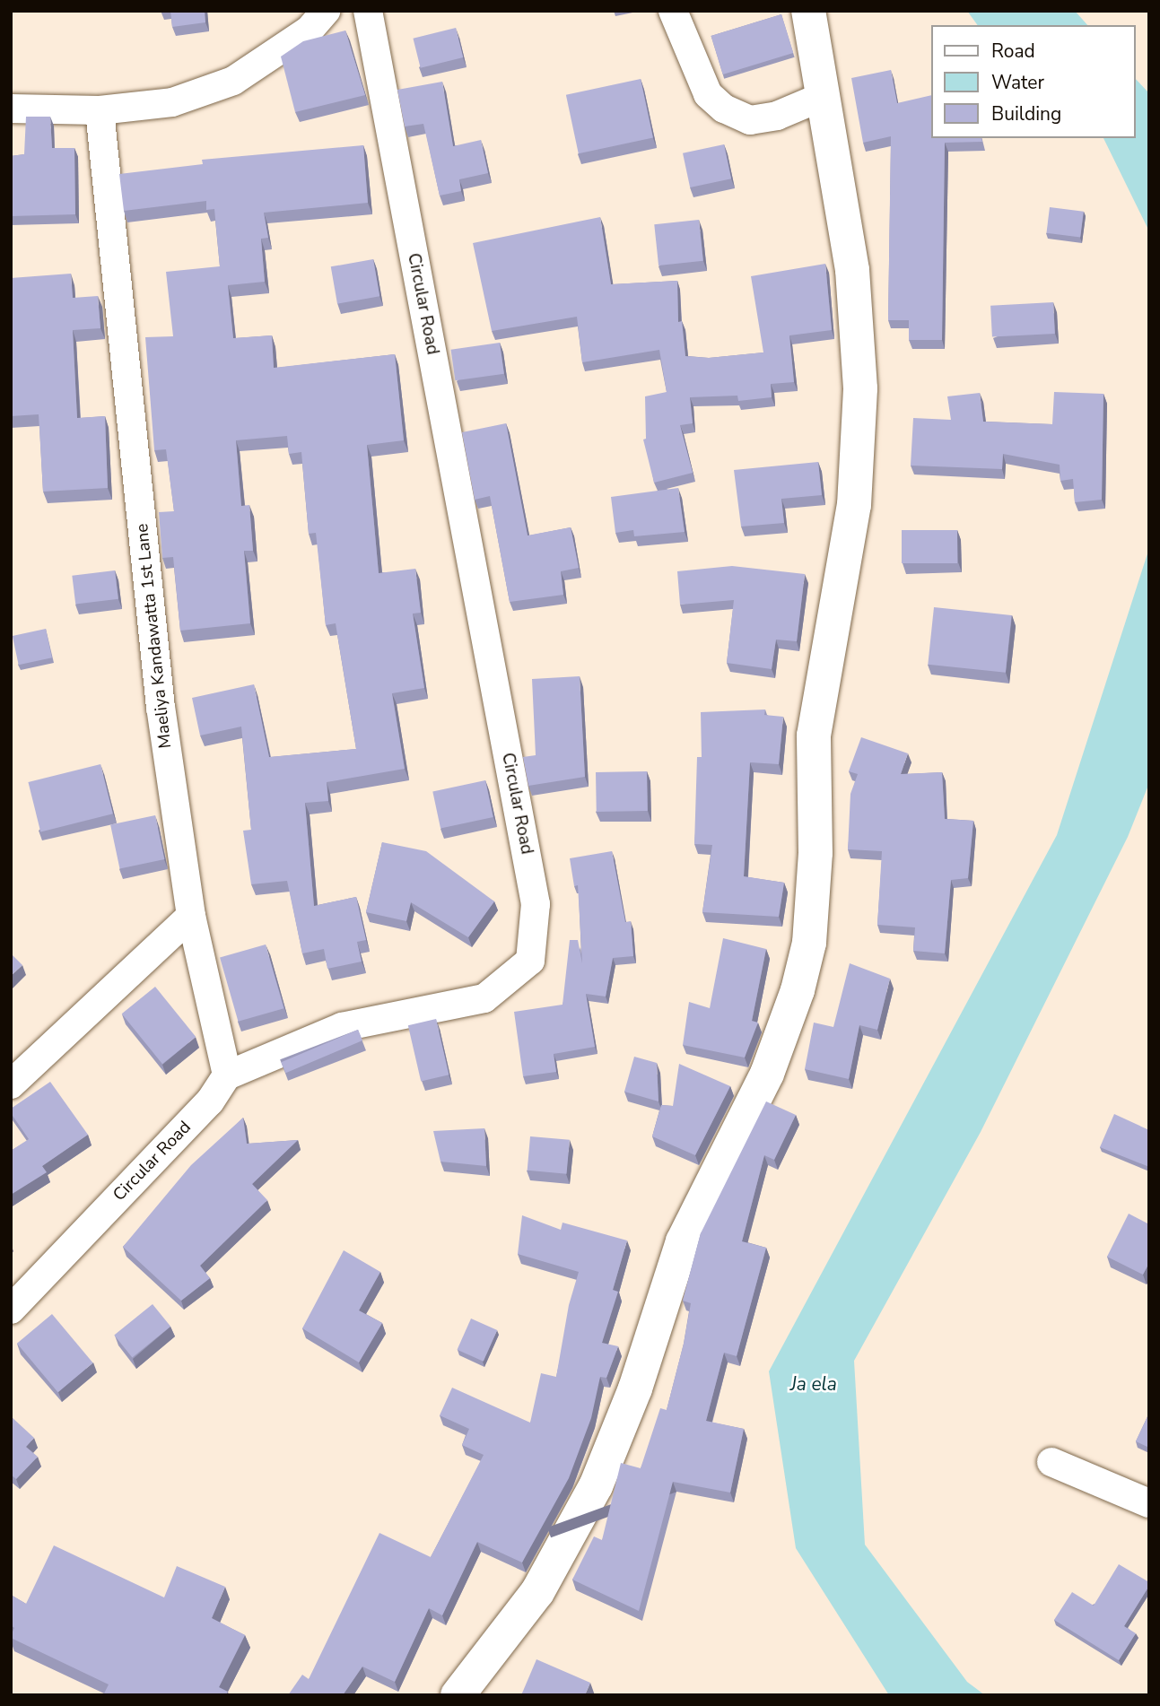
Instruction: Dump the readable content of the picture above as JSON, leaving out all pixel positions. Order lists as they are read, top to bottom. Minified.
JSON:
{"streets":{"street":["Circular Road","Maeliya Kandawatta 1st Lane"]},"crossings":[["Circular Road","Maeliya Kandawatta 1st Lane"]],"water":["Ja ela"],"legend":["Road","Water","Building"]}
